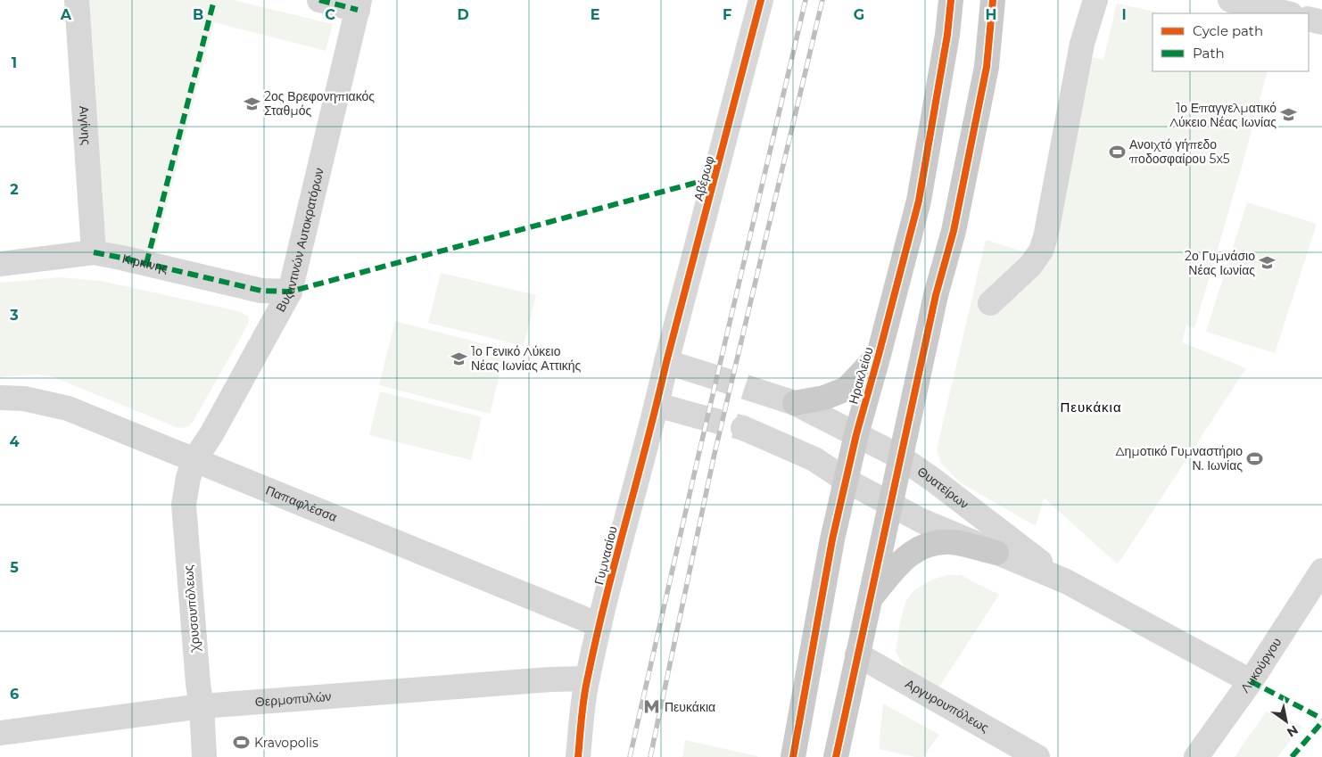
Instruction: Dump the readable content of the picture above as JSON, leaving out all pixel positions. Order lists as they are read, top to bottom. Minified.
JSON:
{"streets":{"main road":["Ηρακλείου"],"street":["Αιγίνης","Αβέρωφ","Βυζαντινών Αυτοκρατόρων","Κιρκίνης","Θυατείρων","Παπαφλέσσα","Γυμνασίου","Χρυσουπόλεως","Λυκούργου","Θερμοπυλών","Αργυρουπόλεως"]},"crossings":[["Αιγίνης","Κιρκίνης"],["Αβέρωφ","Γυμνασίου"],["Βυζαντινών Αυτοκρατόρων","Κιρκίνης"],["Βυζαντινών Αυτοκρατόρων","Παπαφλέσσα"],["Βυζαντινών Αυτοκρατόρων","Χρυσουπόλεως"],["Ηρακλείου","Θυατείρων"],["Θυατείρων","Λυκούργου"],["Παπαφλέσσα","Γυμνασίου"],["Παπαφλέσσα","Χρυσουπόλεως"],["Γυμνασίου","Θερμοπυλών"],["Χρυσουπόλεως","Θερμοπυλών"]],"districts":["Πευκάκια"],"places":{"school or university":["2ος Βρεφονηπιακός Σταθμός","1ο Επαγγελματικό Λύκειο Νέας Ιωνίας","2ο Γυμνάσιο Νέας Ιωνίας","1ο Γενικό Λύκειο Νέας Ιωνίας Αττικής"],"sports":["Ανοιχτό γήπεδο ποδοσφαίρου 5x5","Δημοτικό Γυμναστήριο Ν. Ιωνίας","Kravopolis"],"metro station":["Πευκάκια"]},"legend":["Cycle path","Path"],"north":"bottom right","grid":{"columns":["A","B","C","D","E","F","G","H","I"],"rows":["1","2","3","4","5","6"]}}
